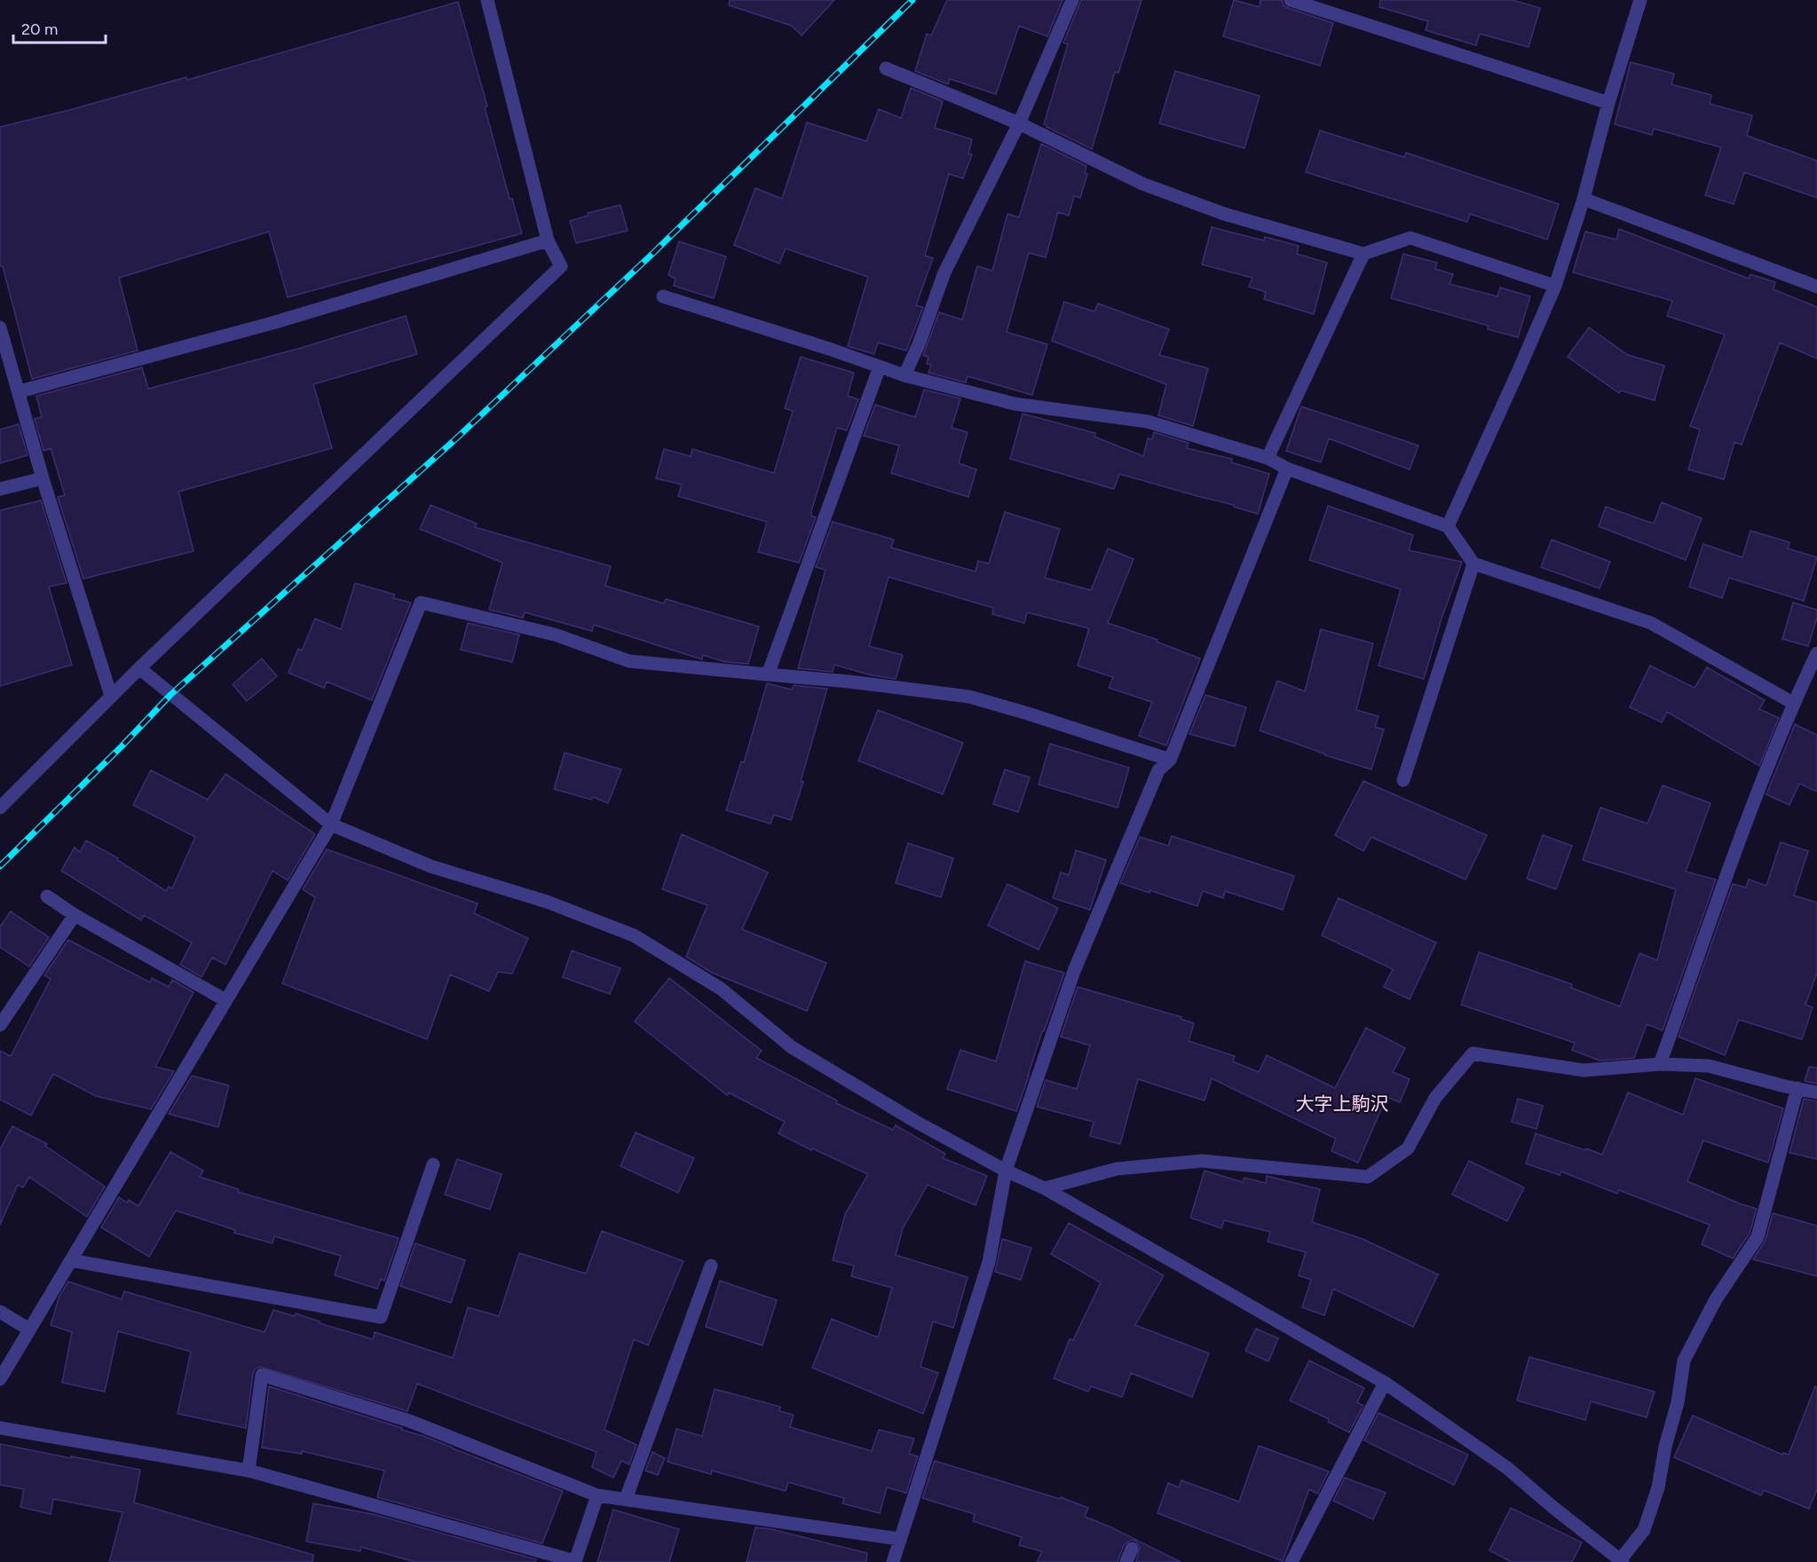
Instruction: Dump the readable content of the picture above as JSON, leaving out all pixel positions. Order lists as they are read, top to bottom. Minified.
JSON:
{"districts":["大字上駒沢"],"scale_bar":"20 m"}
